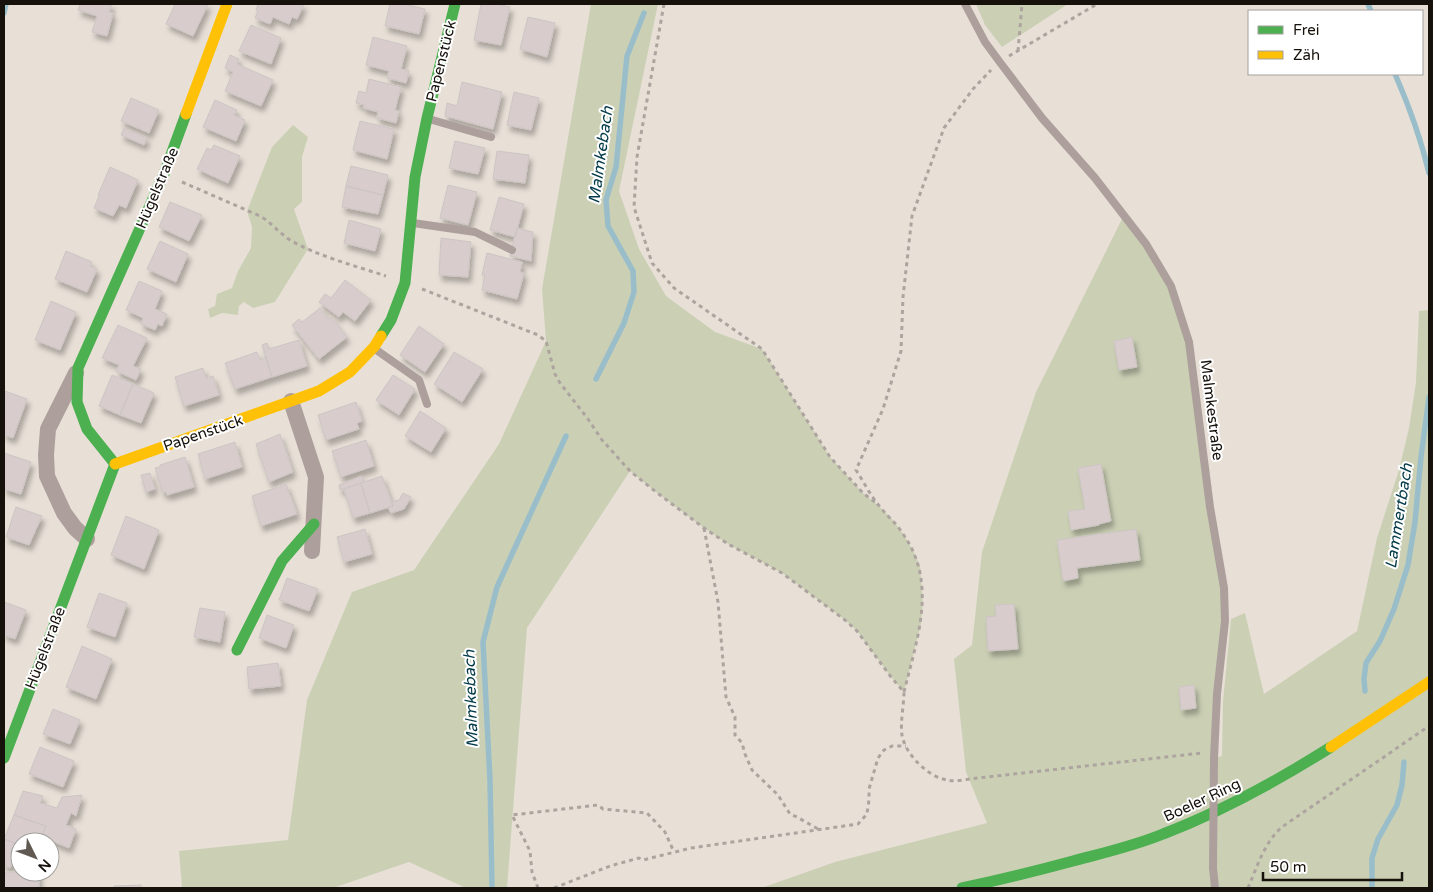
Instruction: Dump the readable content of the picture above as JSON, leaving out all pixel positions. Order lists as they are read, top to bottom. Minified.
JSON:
{"streets":{"street":["Papenstück","Hügelstraße","Boeler Ring"],"lane":["Malmkestraße"]},"crossings":[["Papenstück","Hügelstraße"]],"water":["Malmkebach","Lammertbach"],"legend":["Frei","Zäh"],"scale_bar":"50 m","north":"bottom right"}
